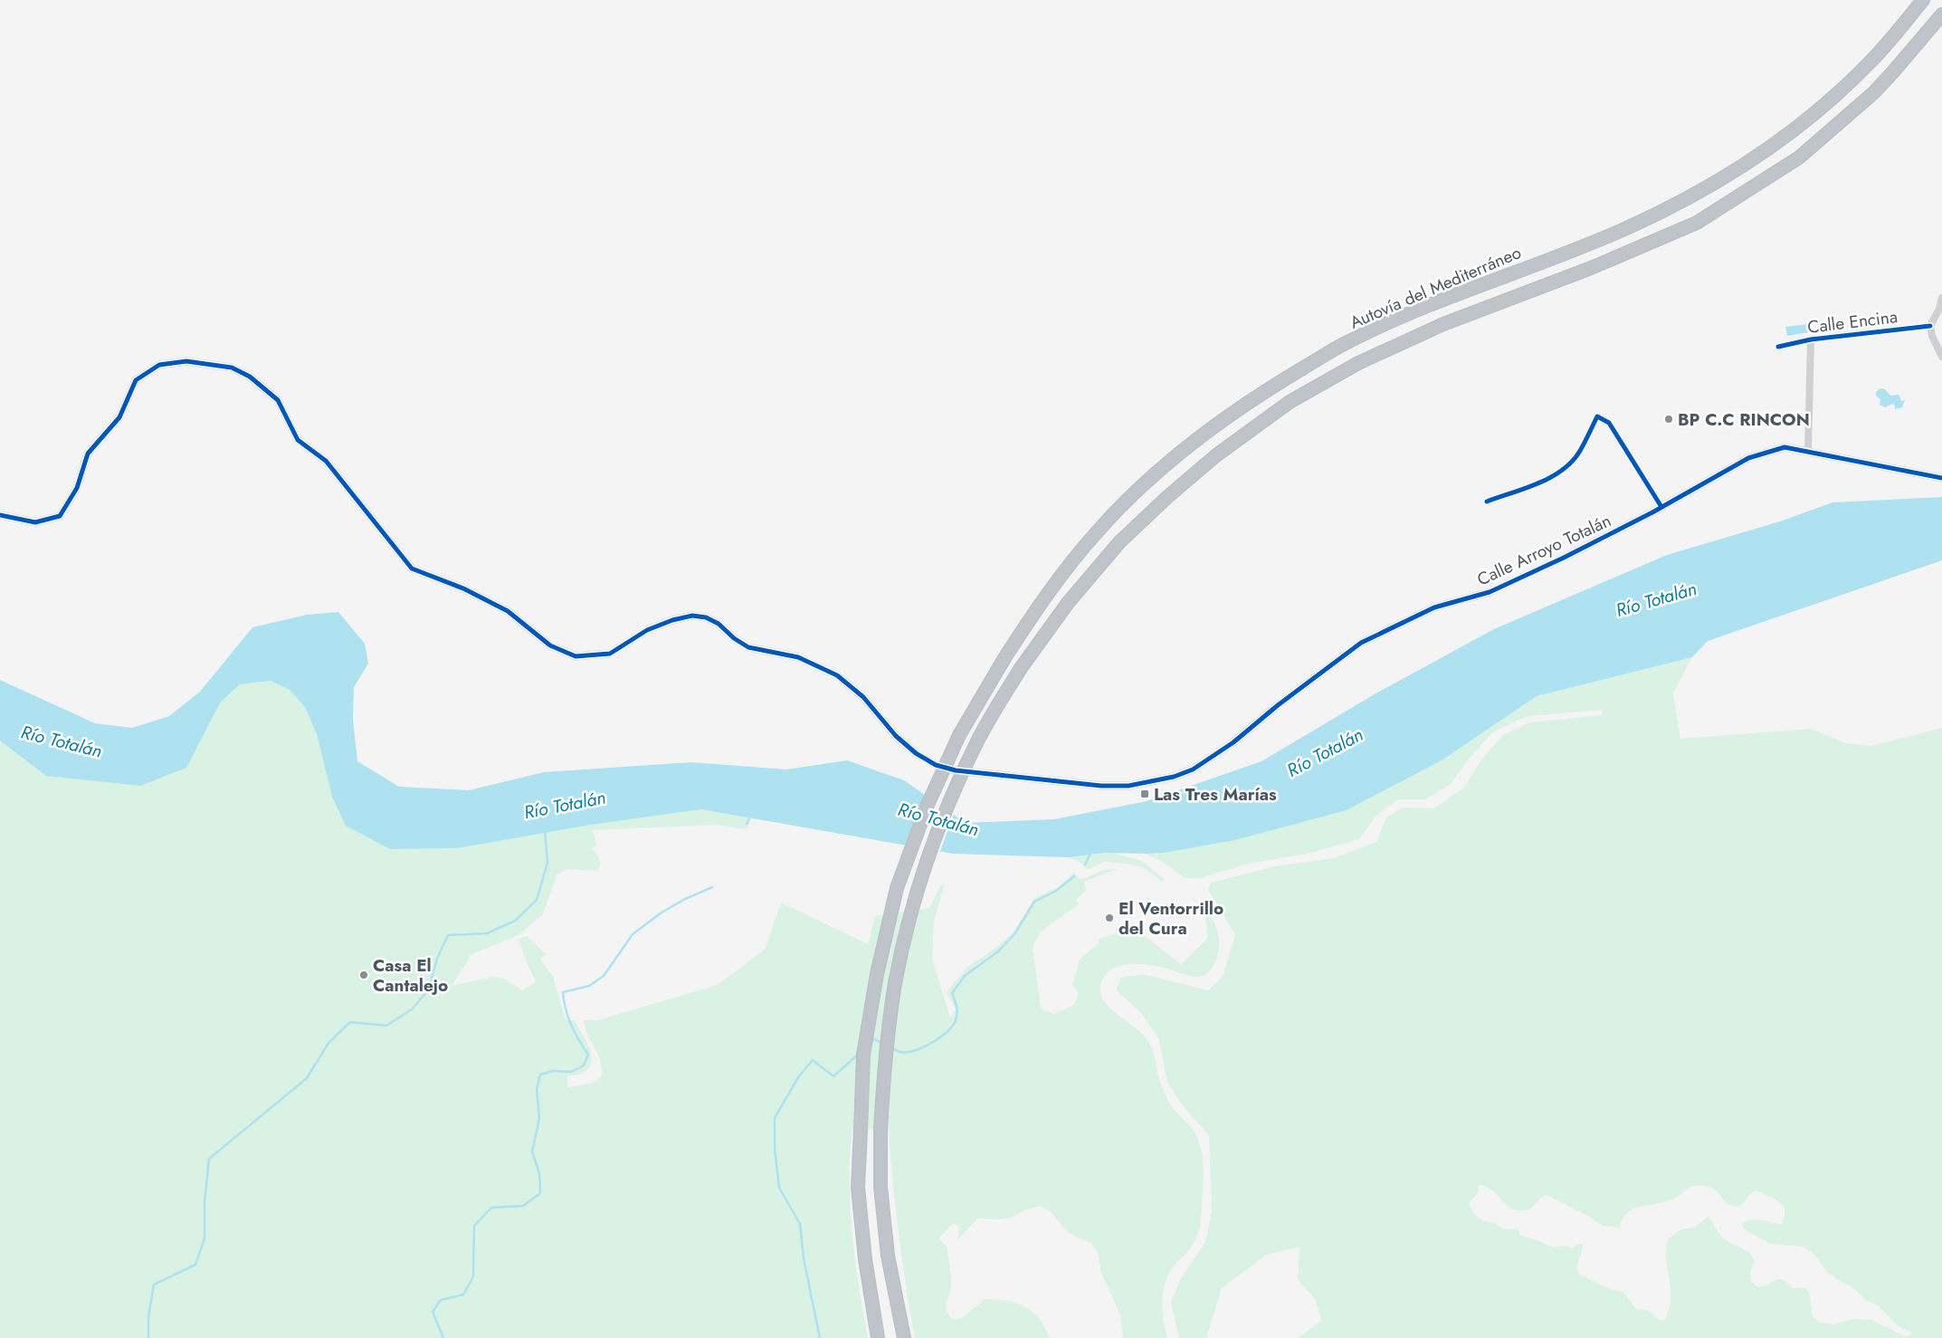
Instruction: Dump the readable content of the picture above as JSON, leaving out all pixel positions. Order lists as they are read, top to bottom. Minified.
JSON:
{"streets":{"highway":["Autovía del Mediterráneo"],"street":["Calle Encina","Calle Arroyo Totalán"]},"water":["Río Totalán"],"places":{"other":["BP C.C RINCON","El Ventorrillo del Cura","Casa El Cantalejo"],"transit":["Las Tres Marías"]}}
